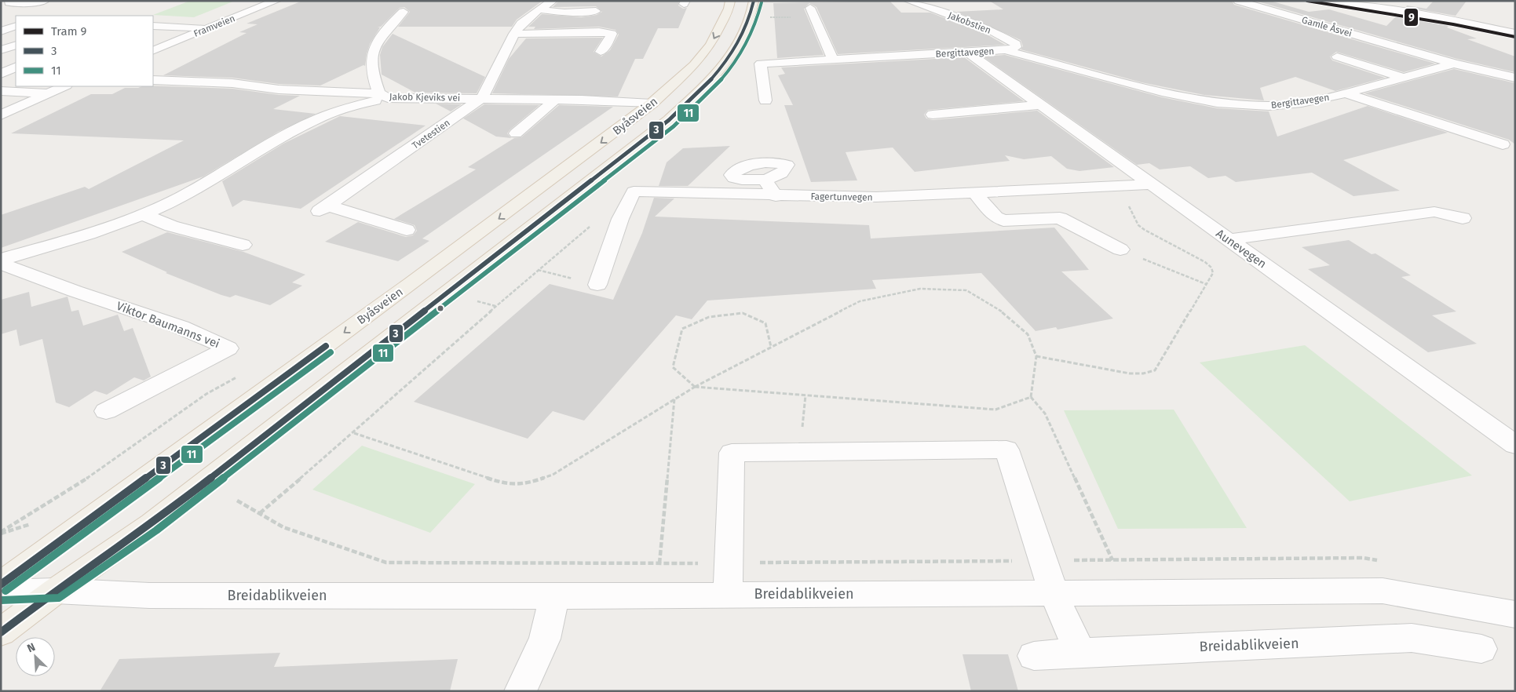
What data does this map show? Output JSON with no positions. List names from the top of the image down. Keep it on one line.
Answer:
{"streets":{"main road":["Byåsveien"],"street":["Jakobstien","Framveien","Gamle Åsvei","Bergittavegen","Jakob Kjeviks vei","Tvetestien","Fagertunvegen","Aunevegen","Viktor Baumanns vei","Breidablikveien"]},"crossings":[["Jakobstien","Bergittavegen"],["Gamle Åsvei","Bergittavegen"],["Bergittavegen","Aunevegen"],["Jakob Kjeviks vei","Byåsveien"],["Jakob Kjeviks vei","Tvetestien"],["Byåsveien","Breidablikveien"],["Fagertunvegen","Aunevegen"]],"lines":["tram line 9","transit line 3","transit line 11"],"legend":["Tram 9","3","11"],"north":"top left"}
